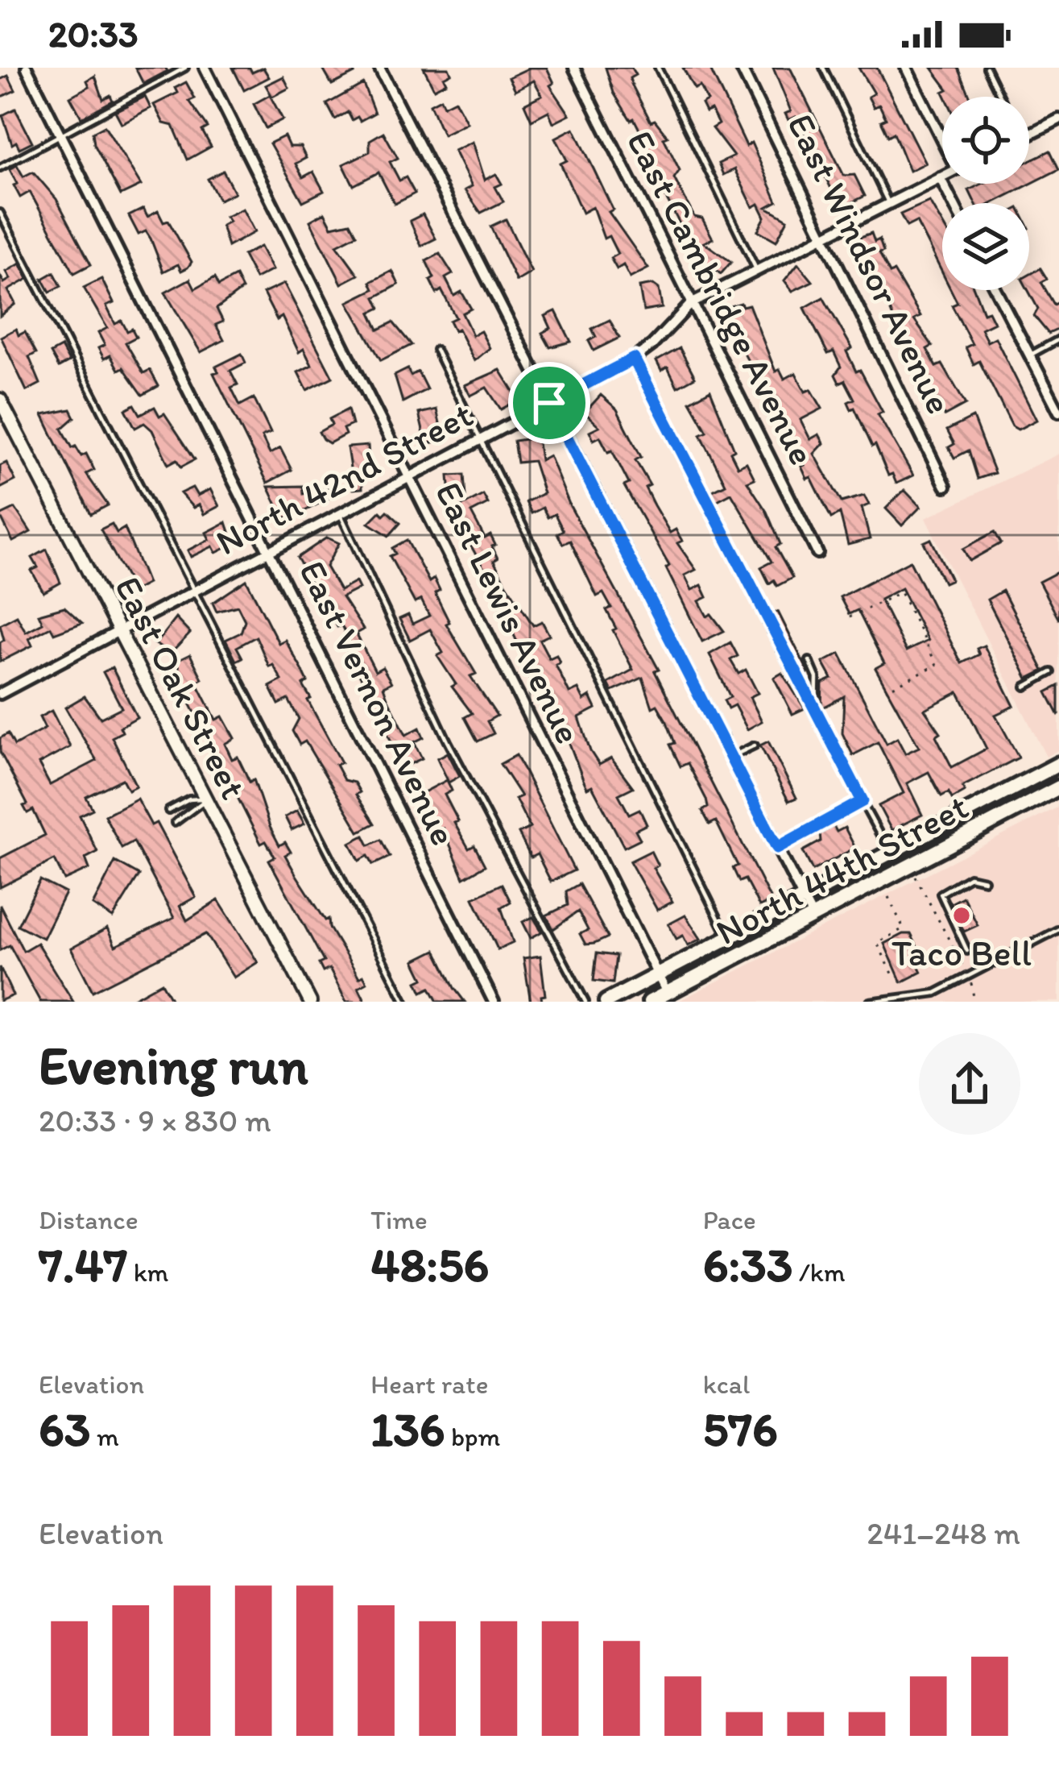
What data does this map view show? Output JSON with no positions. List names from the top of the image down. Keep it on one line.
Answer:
{"streets":{"main road":["North 44th Street"],"street":["East Windsor Avenue","East Cambridge Avenue","North 42nd Street","East Lewis Avenue","East Oak Street","East Vernon Avenue"]},"crossings":[["East Windsor Avenue","North 42nd Street"],["East Cambridge Avenue","North 42nd Street"],["North 42nd Street","East Lewis Avenue"],["North 42nd Street","East Oak Street"],["North 42nd Street","East Vernon Avenue"],["East Lewis Avenue","North 44th Street"]],"places":["Taco Bell"],"page":{"status":"20:33","heading":["Evening run","20:33 · 9 × 830 m"],"stats":[["Distance","7.47 km"],["Time","48:56"],["Pace","6:33 /km"],["Elevation","63 m"],["Heart rate","136 bpm"],["kcal","576"]],"chart":["Elevation","241–248 m"]}}
